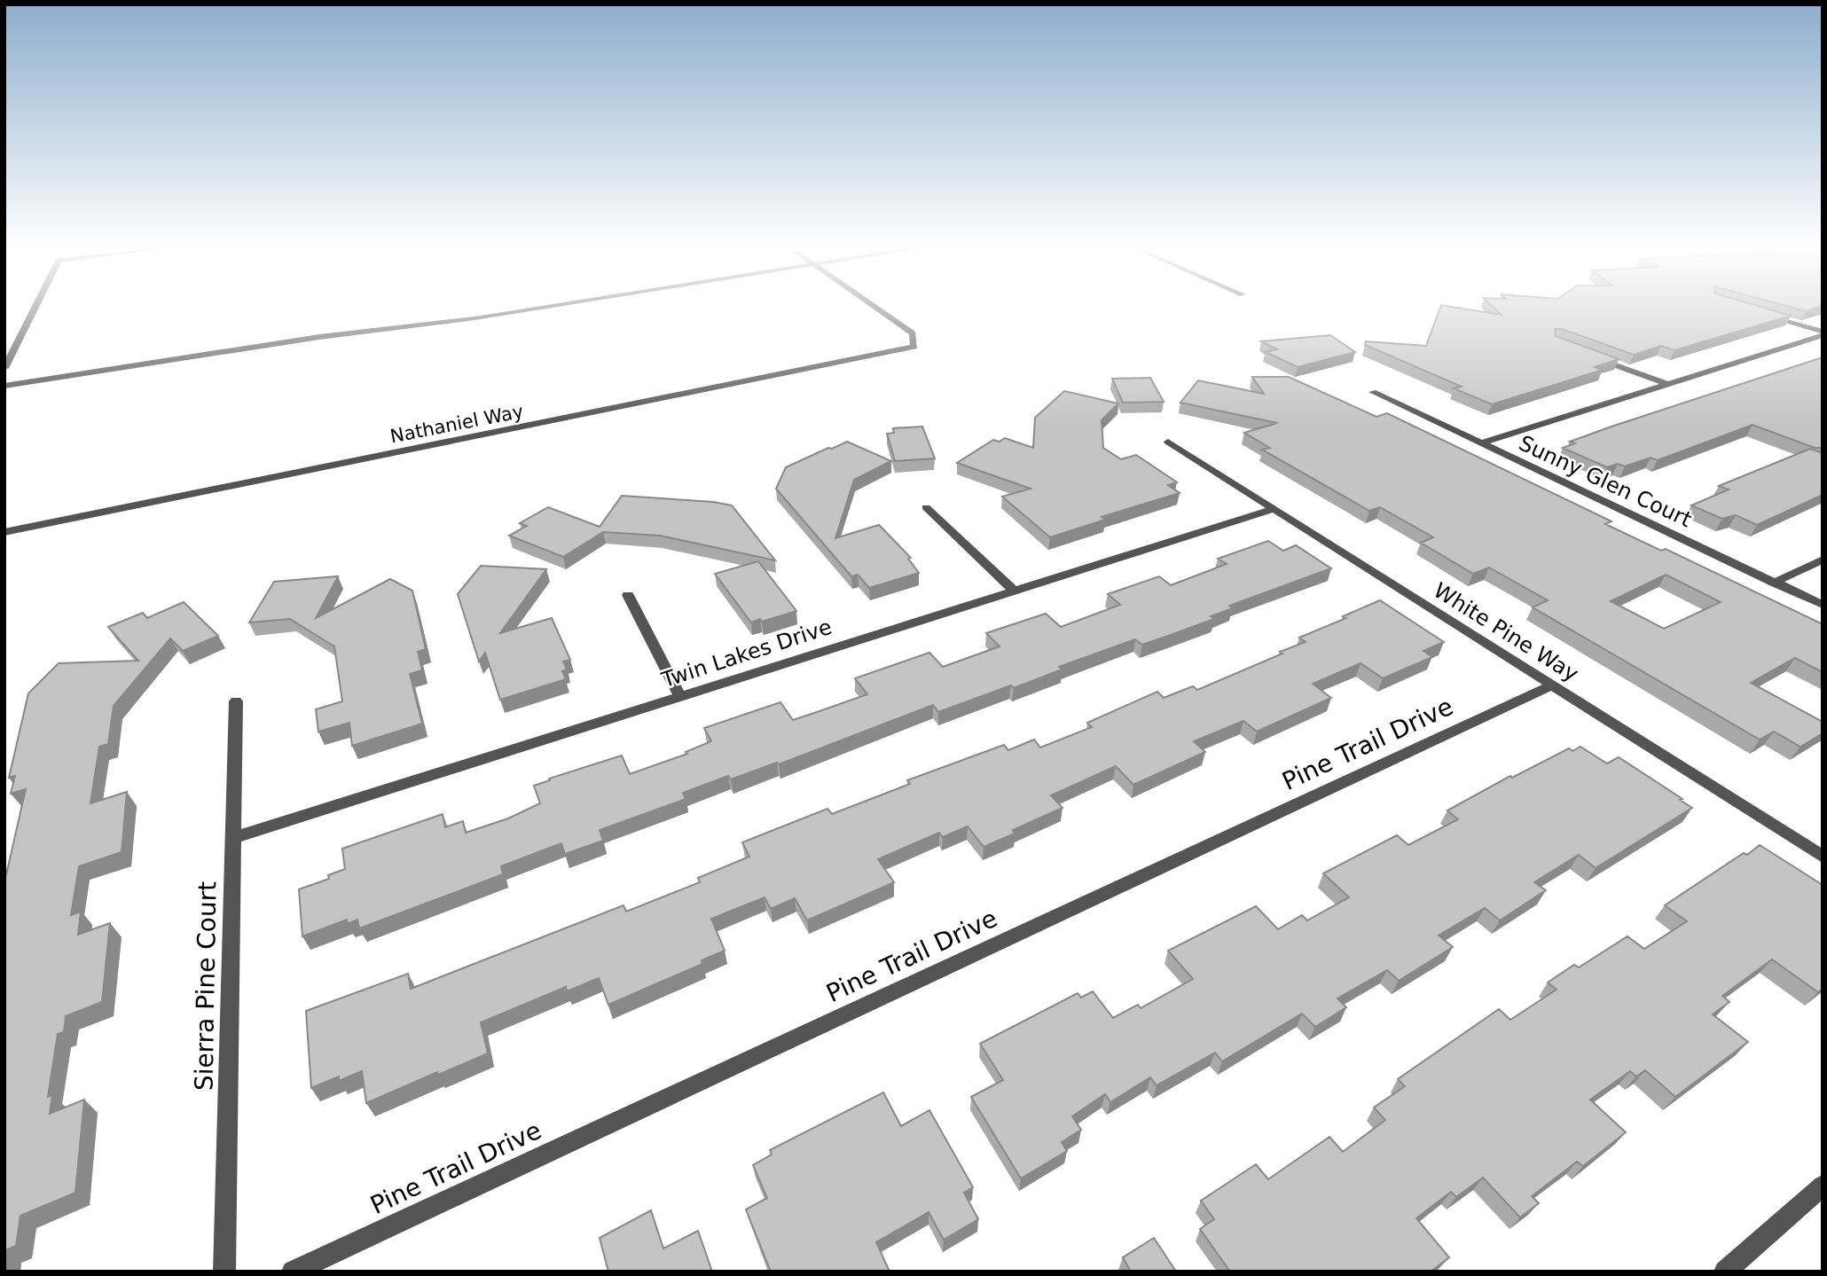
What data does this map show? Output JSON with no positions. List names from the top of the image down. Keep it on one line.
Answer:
{"streets":{"street":["Nathaniel Way","Sunny Glen Court","White Pine Way","Twin Lakes Drive","Pine Trail Drive","Sierra Pine Court"]},"crossings":[["White Pine Way","Twin Lakes Drive"],["White Pine Way","Pine Trail Drive"],["Twin Lakes Drive","Sierra Pine Court"]]}
